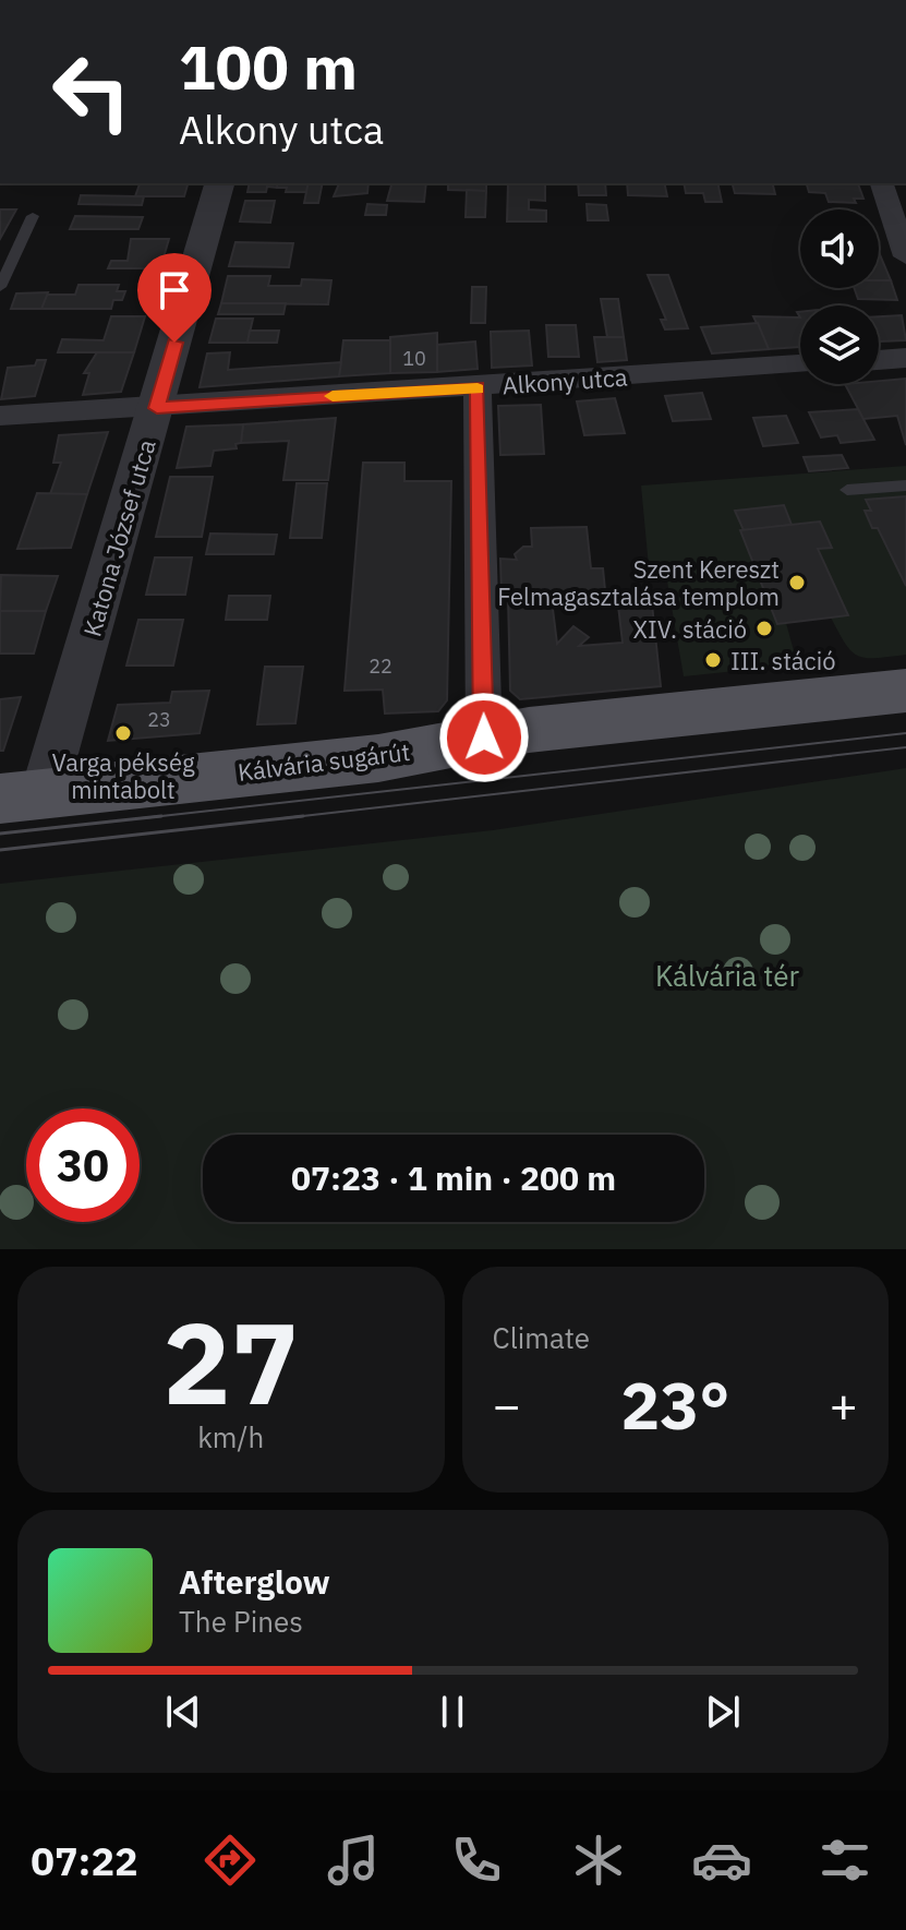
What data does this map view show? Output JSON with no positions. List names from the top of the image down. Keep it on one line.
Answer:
{"streets":{"main road":["Kálvária sugárút"],"street":["Alkony utca","Katona József utca"]},"crossings":[["Alkony utca","Katona József utca"],["Katona József utca","Kálvária sugárút"]],"parks":["Kálvária tér"],"places":["Szent Kereszt Felmagasztalása templom","XIV. stáció","III. stáció","Varga pékség mintabolt"],"house_numbers":["10","22","23"],"page":{"turn":["100 m","Alkony utca"],"limit":"30","trip":"07:23 · 1 min · 200 m","tile":[["27","km/h"],"Climate"],"heat":["−","23°","+"],"song":["Afterglow","The Pines"],"tabs":"07:22"}}
